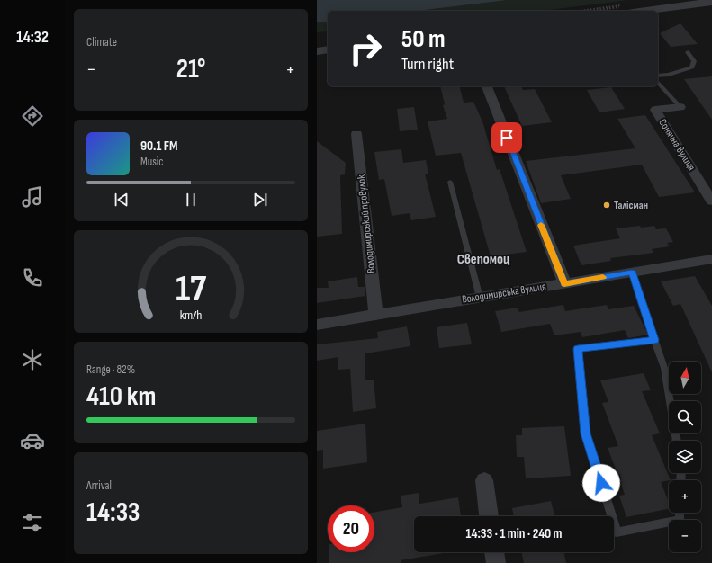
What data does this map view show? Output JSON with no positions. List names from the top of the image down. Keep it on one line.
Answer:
{"streets":{"street":["Сонячна вулиця","Володимирський провулок","Володимирська вулиця"]},"crossings":[["Володимирський провулок","Володимирська вулиця"]],"districts":["Свепомоц"],"places":["Талісман"],"north":"top","page":{"tabs":"14:32","tile":["Climate",["Range · 82%","410 km"],["Arrival","14:33"]],"turn":["50 m","Turn right"],"heat":["−","21°","+"],"song":["90.1 FM","Music"],"map_buttons":["+","−"],"limit":"20","trip":"14:33 · 1 min · 240 m","gauge":["17","km/h"]}}
